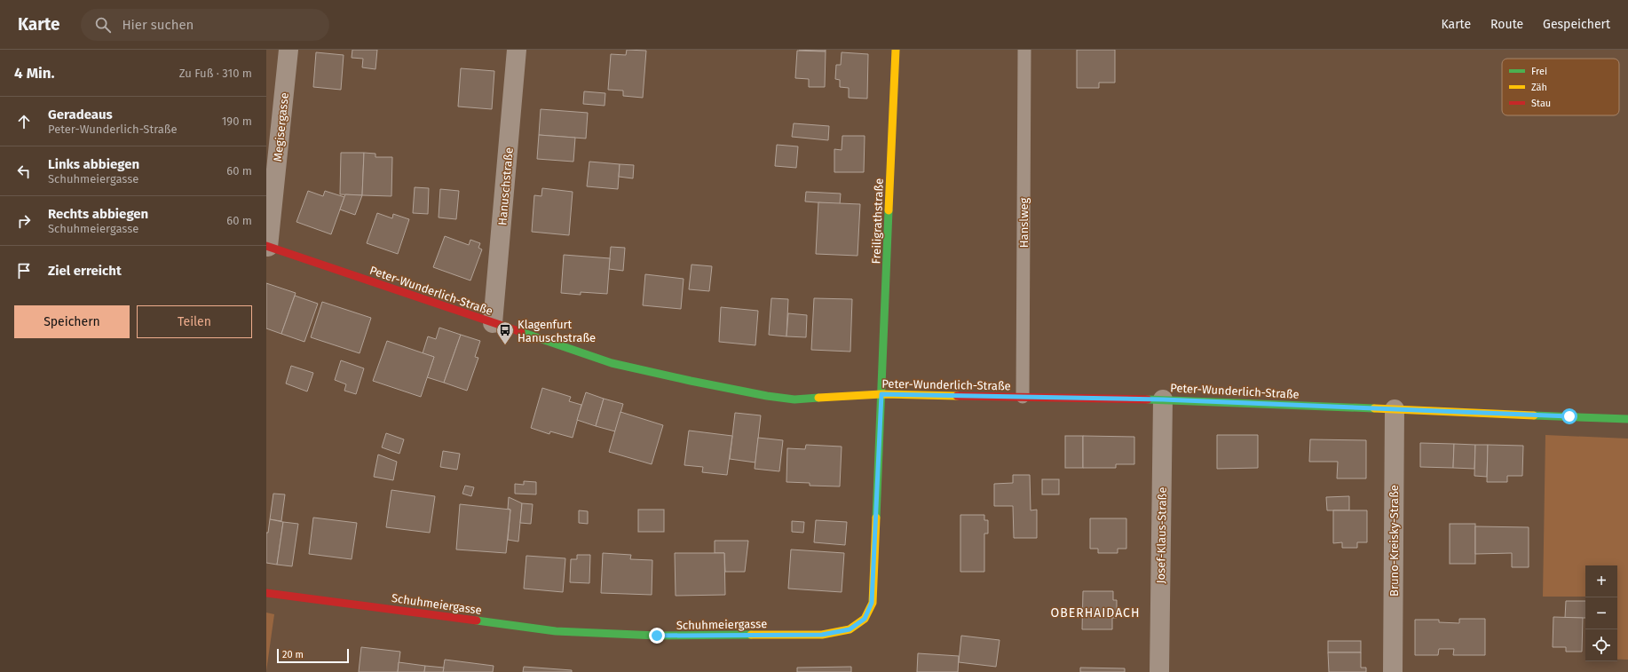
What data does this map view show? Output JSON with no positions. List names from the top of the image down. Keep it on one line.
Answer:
{"streets":{"street":["Megisergasse","Hanuschstraße","Freiligrathstraße","Peter-Wunderlich-Straße","Josef-Klaus-Straße","Bruno-Kreisky-Straße","Schuhmeiergasse"],"lane":["Hanslweg"]},"crossings":[["Megisergasse","Peter-Wunderlich-Straße"],["Hanuschstraße","Peter-Wunderlich-Straße"],["Freiligrathstraße","Peter-Wunderlich-Straße"],["Freiligrathstraße","Schuhmeiergasse"],["Hanslweg","Peter-Wunderlich-Straße"],["Peter-Wunderlich-Straße","Josef-Klaus-Straße"],["Peter-Wunderlich-Straße","Bruno-Kreisky-Straße"],["Peter-Wunderlich-Straße","Schuhmeiergasse"]],"districts":["OBERHAIDACH"],"places":{"bus stop":["Klagenfurt Hanuschstraße"]},"legend":["Frei","Zäh","Stau"],"scale_bar":"20 m","page":{"header":"Karte","search":"Hier suchen","nav":["Karte","Route","Gespeichert"],"heading":["4 Min.","Zu Fuß · 310 m"],"list":[["Geradeaus","Peter-Wunderlich-Straße","190 m"],["Links abbiegen","Schuhmeiergasse","60 m"],["Rechts abbiegen","Schuhmeiergasse","60 m"],"Ziel erreicht"],"buttons":["Speichern","Teilen"],"map_buttons":["+","−"],"scale":"20 m"}}
